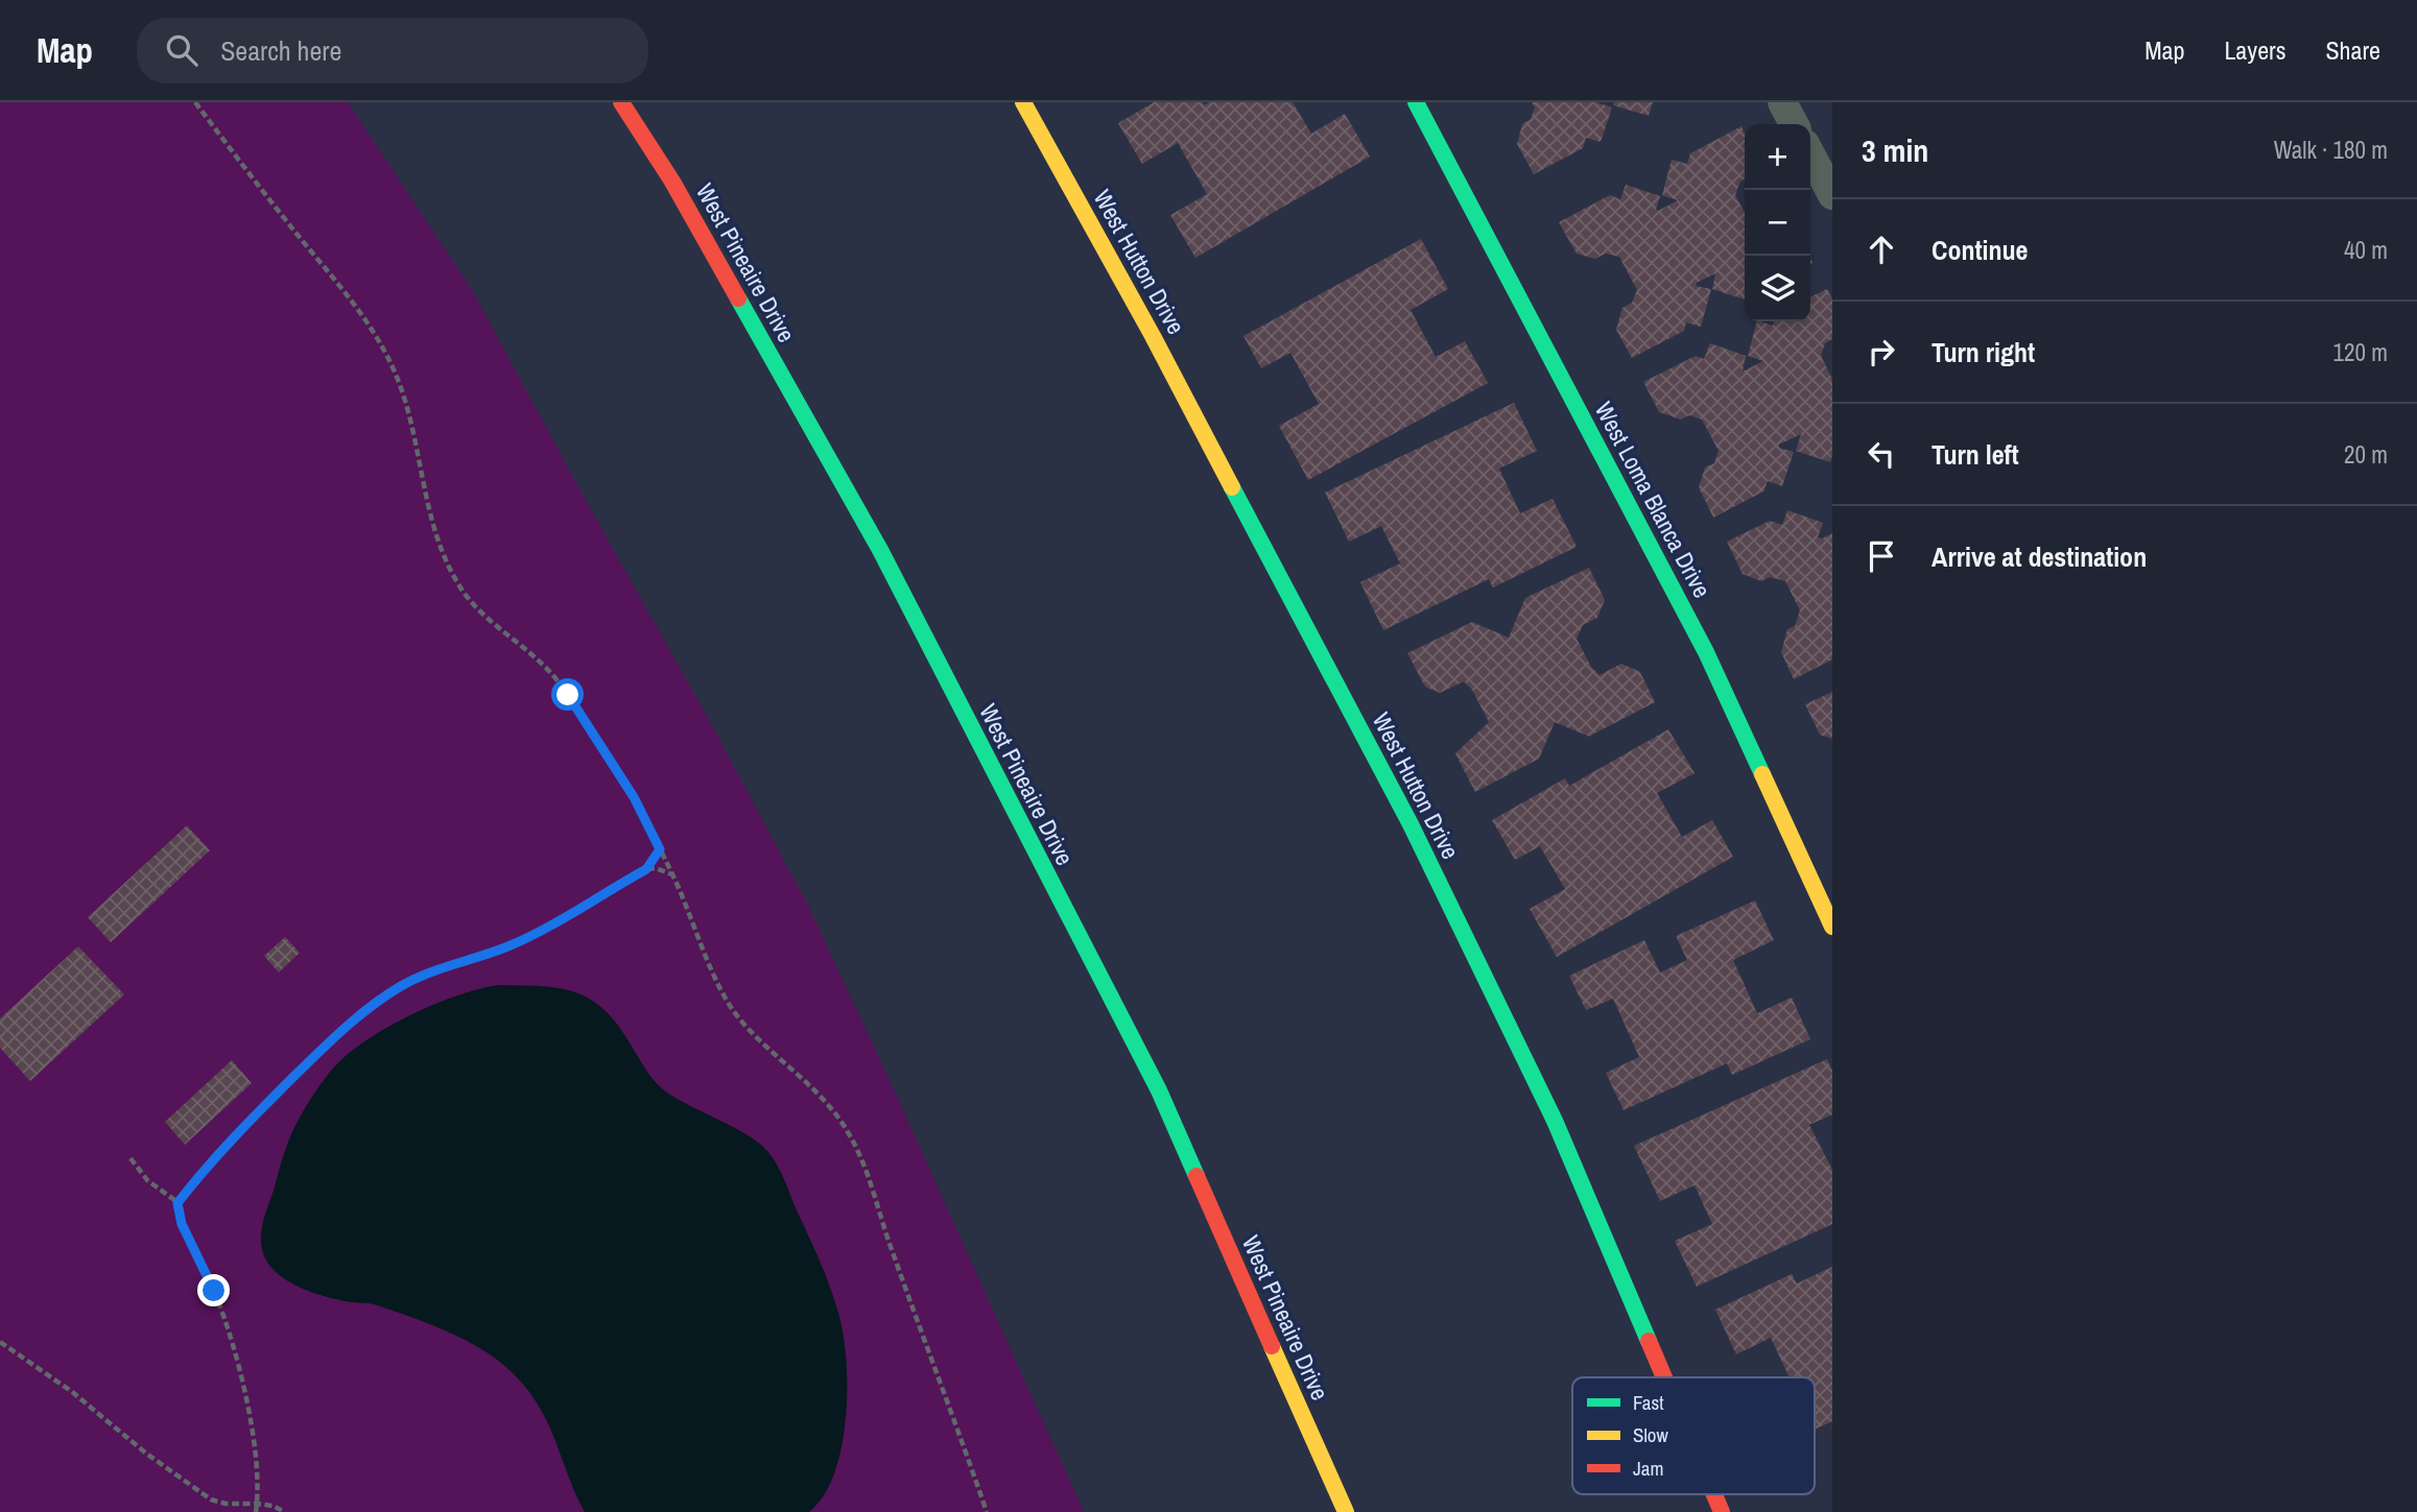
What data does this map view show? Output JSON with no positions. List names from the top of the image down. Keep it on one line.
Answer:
{"streets":{"street":["West Hutton Drive","West Pineaire Drive","West Loma Blanca Drive"]},"legend":["Fast","Slow","Jam"],"page":{"header":"Map","search":"Search here","nav":["Map","Layers","Share"],"heading":["3 min","Walk · 180 m"],"map_buttons":["+","−"],"list":[["Continue","40 m"],["Turn right","120 m"],["Turn left","20 m"],"Arrive at destination"]}}
